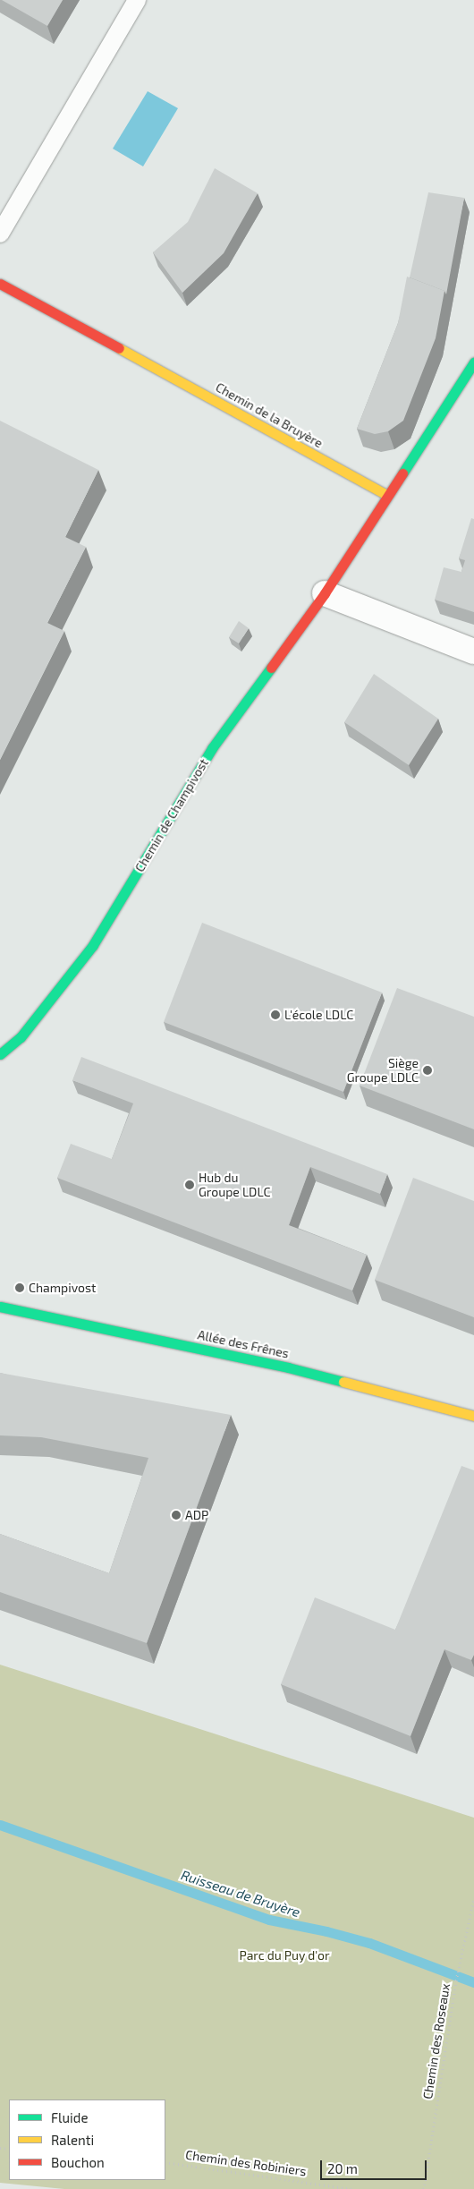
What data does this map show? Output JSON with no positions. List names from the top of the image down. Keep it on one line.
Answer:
{"streets":{"street":["Chemin de la Bruyère","Chemin de Champivost","Allée des Frênes"],"path":["Chemin des Roseaux","Chemin des Robiniers"]},"crossings":[["Chemin de la Bruyère","Chemin de Champivost"]],"water":["Ruisseau de Bruyère"],"parks":["Parc du Puy d'or"],"places":["L'école LDLC","Siège Groupe LDLC","Hub du Groupe LDLC","Champivost","ADP"],"legend":["Fluide","Ralenti","Bouchon"],"scale_bar":"20 m"}
